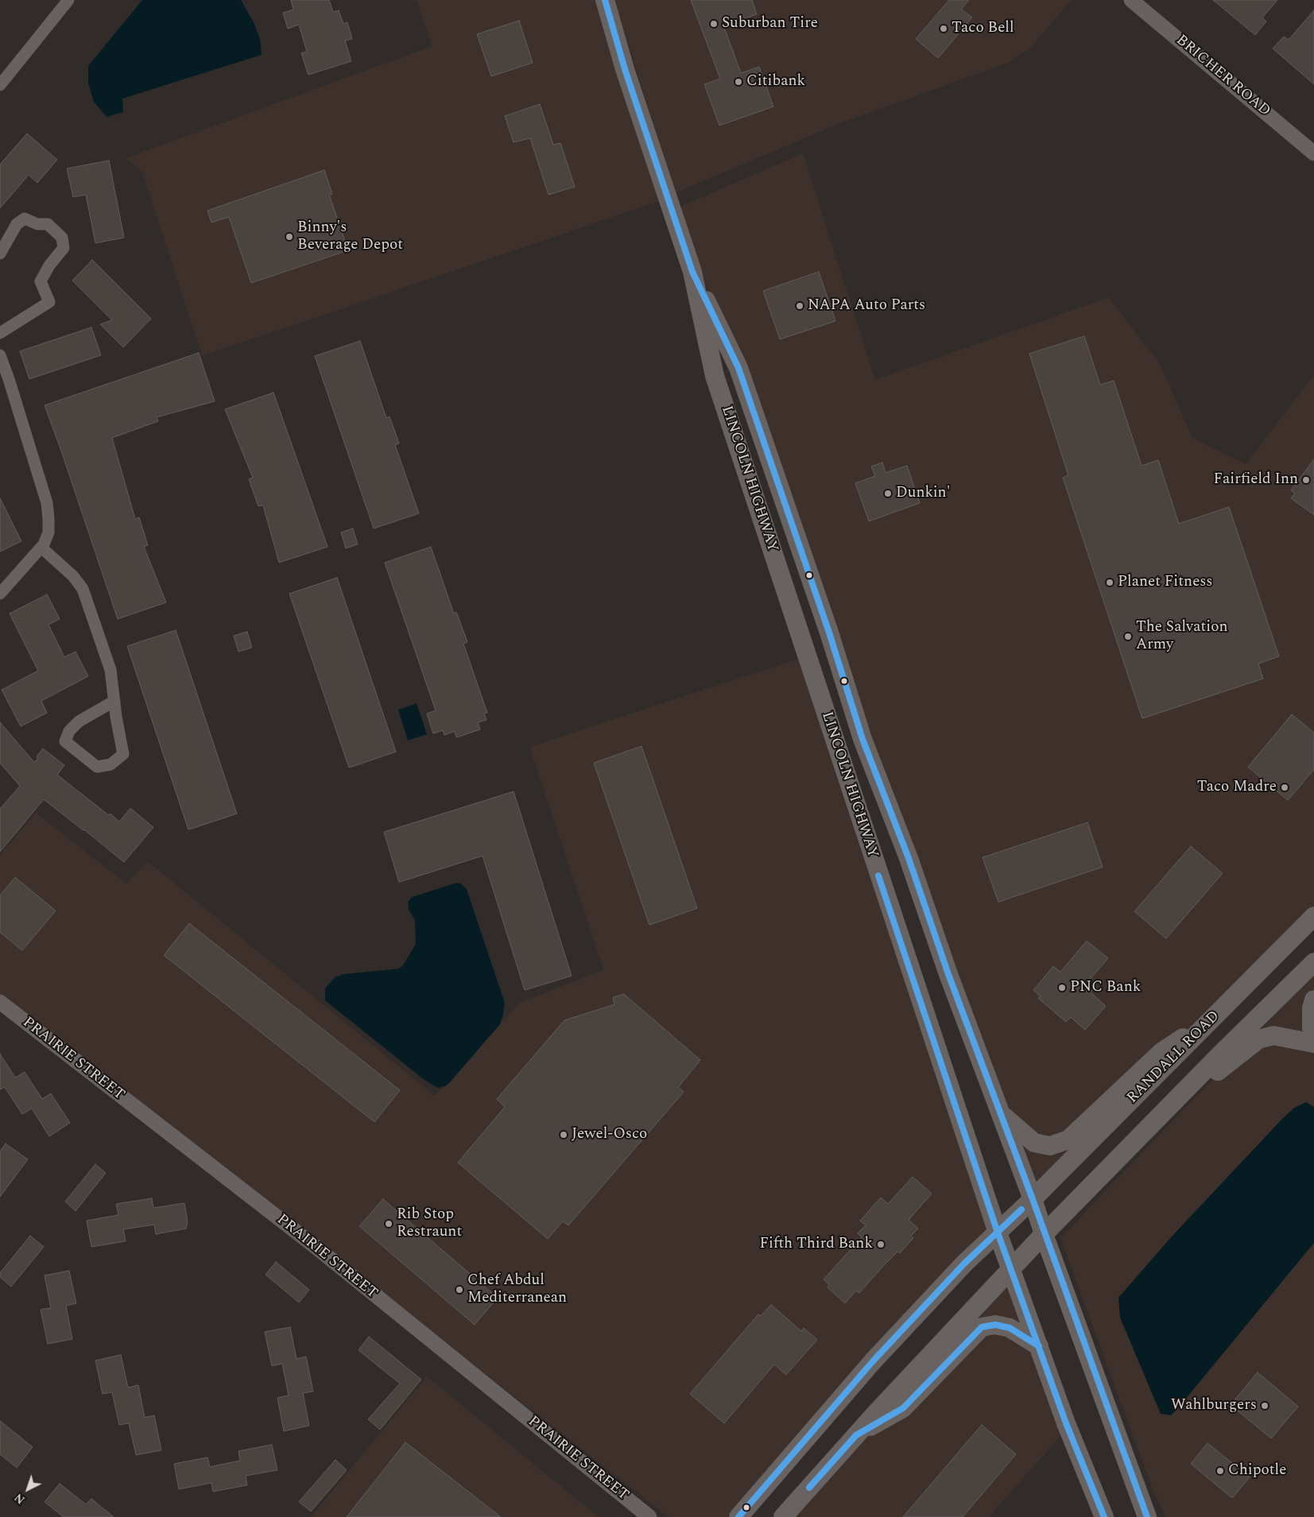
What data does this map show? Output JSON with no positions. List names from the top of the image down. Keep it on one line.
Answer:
{"streets":{"main road":["LINCOLN HIGHWAY","RANDALL ROAD"],"street":["BRICHER ROAD","PRAIRIE STREET"]},"crossings":[["LINCOLN HIGHWAY","RANDALL ROAD"]],"places":["Suburban Tire","Taco Bell","Citibank","Binny's Beverage Depot","NAPA Auto Parts","Fairfield Inn","Dunkin'","Planet Fitness","The Salvation Army","Taco Madre","PNC Bank","Jewel-Osco","Rib Stop Restraunt","Fifth Third Bank","Chef Abdul Mediterranean","Wahlburgers","Chipotle"],"north":"bottom left"}
